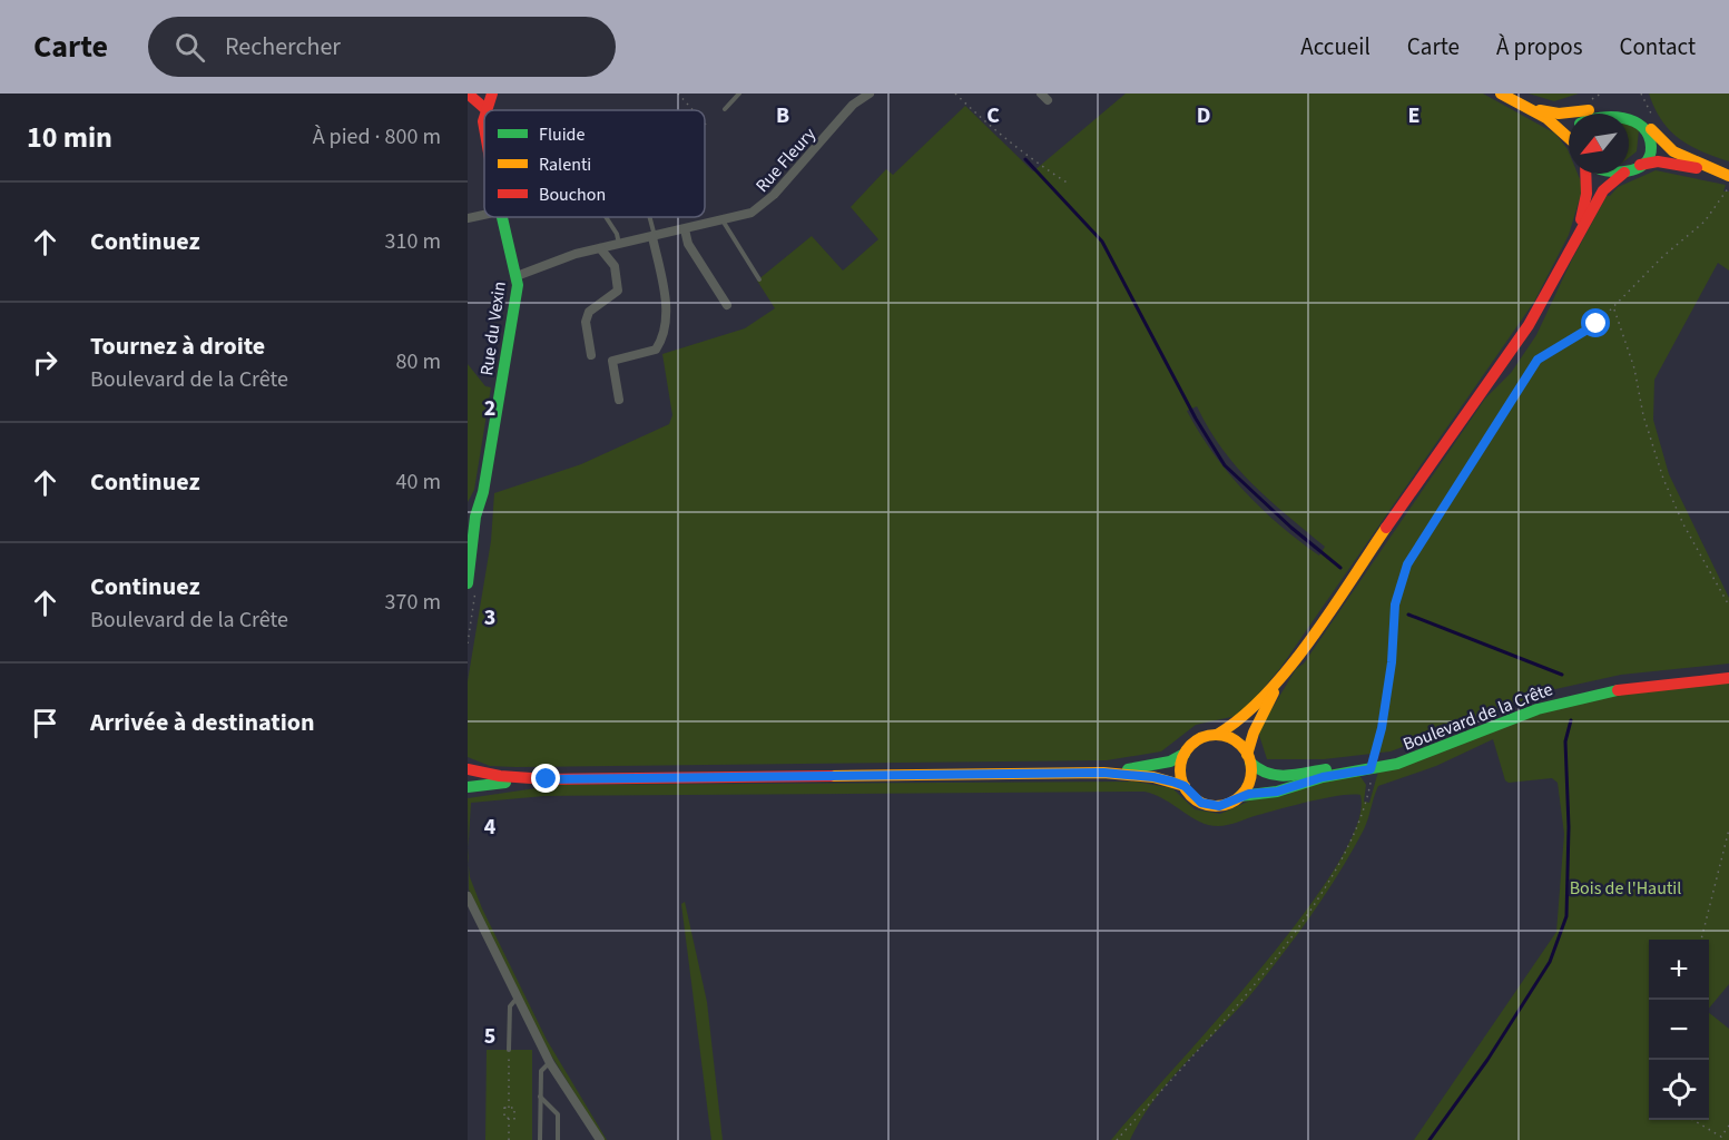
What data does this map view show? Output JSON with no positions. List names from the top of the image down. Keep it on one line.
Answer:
{"streets":{"main road":["Rue du Vexin","Boulevard de la Crête"],"street":["Rue Fleury"]},"crossings":[["Rue Fleury","Rue du Vexin"]],"parks":["Bois de l'Hautil"],"legend":["Fluide","Ralenti","Bouchon"],"north":"bottom left","page":{"header":"Carte","search":"Rechercher","nav":["Accueil","Carte","À propos","Contact"],"heading":["10 min","À pied · 800 m"],"list":[["Continuez","310 m"],["Tournez à droite","Boulevard de la Crête","80 m"],["Continuez","40 m"],["Continuez","Boulevard de la Crête","370 m"],"Arrivée à destination"],"map_buttons":["+","−"]},"grid":{"columns":["B","C","D","E"],"rows":["2","3","4","5"]}}
